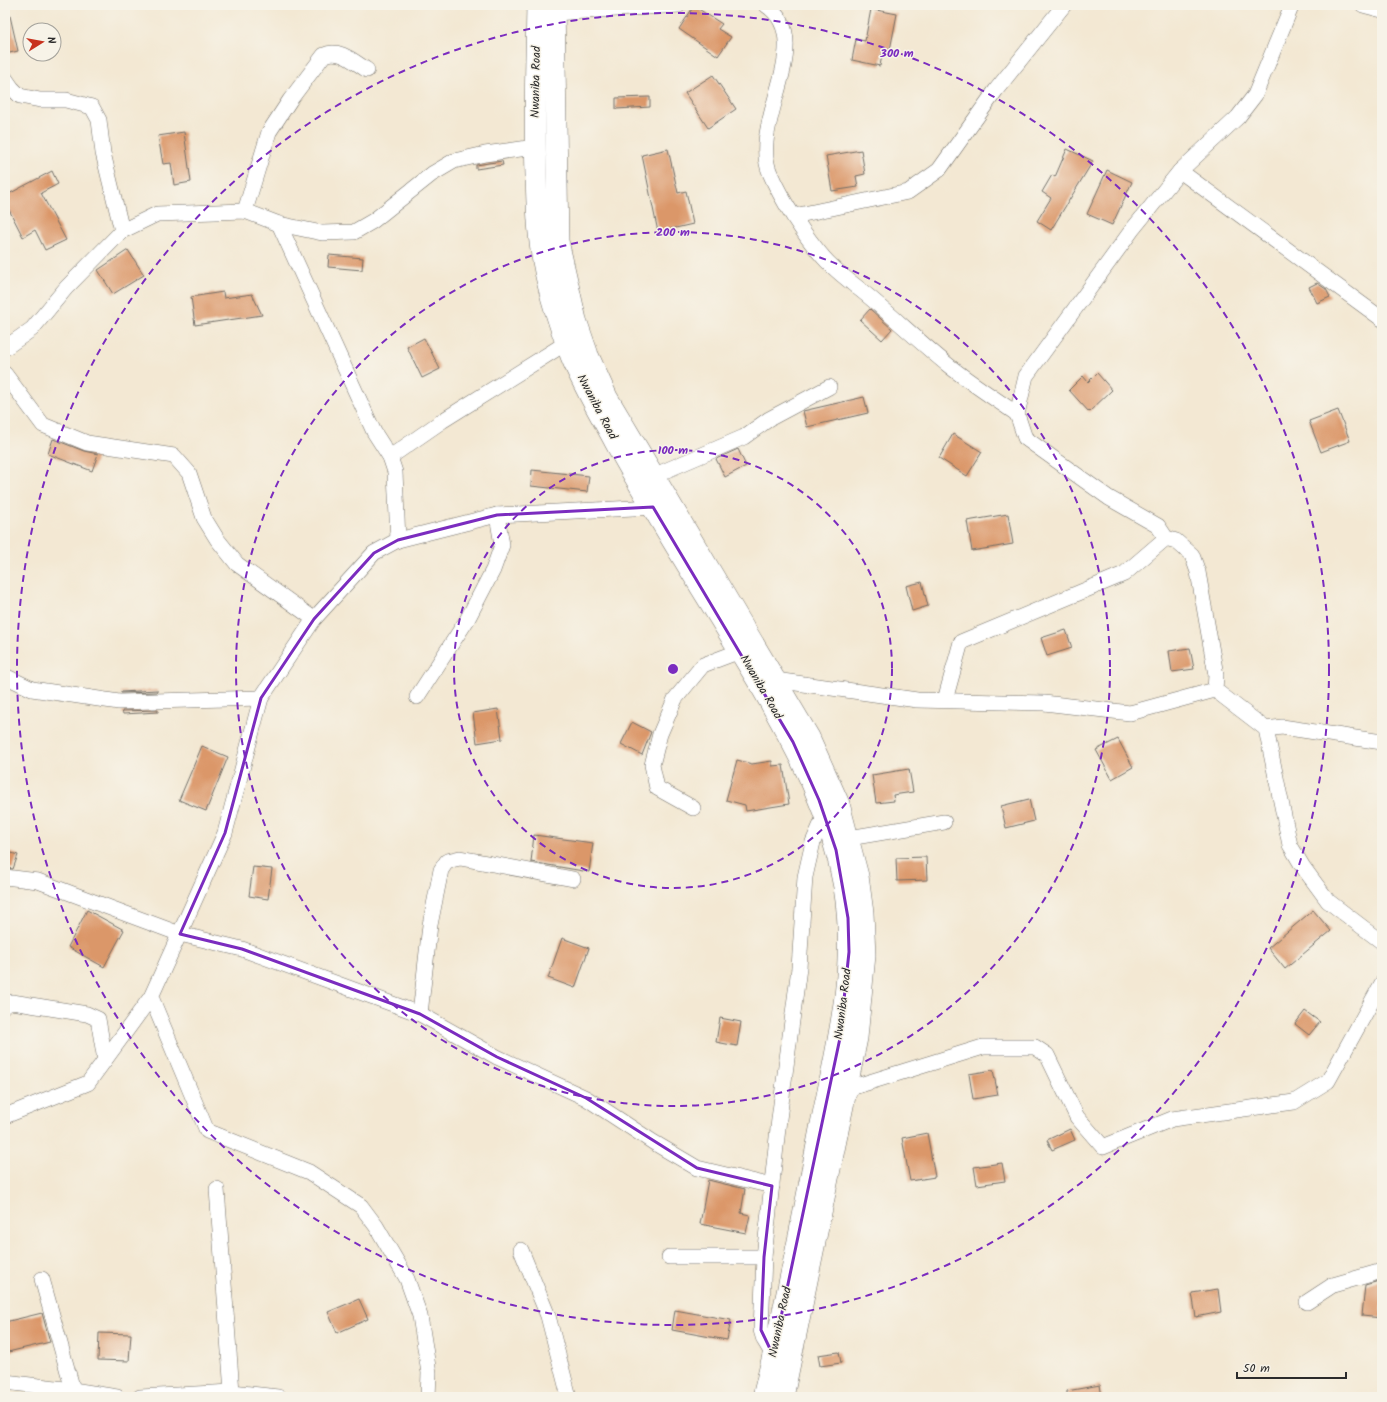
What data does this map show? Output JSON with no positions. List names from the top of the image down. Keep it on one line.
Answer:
{"streets":{"main road":["Nwaniba Road"]},"scale_bar":"50 m","north":"right","rings":["300 m","200 m","100 m"]}
